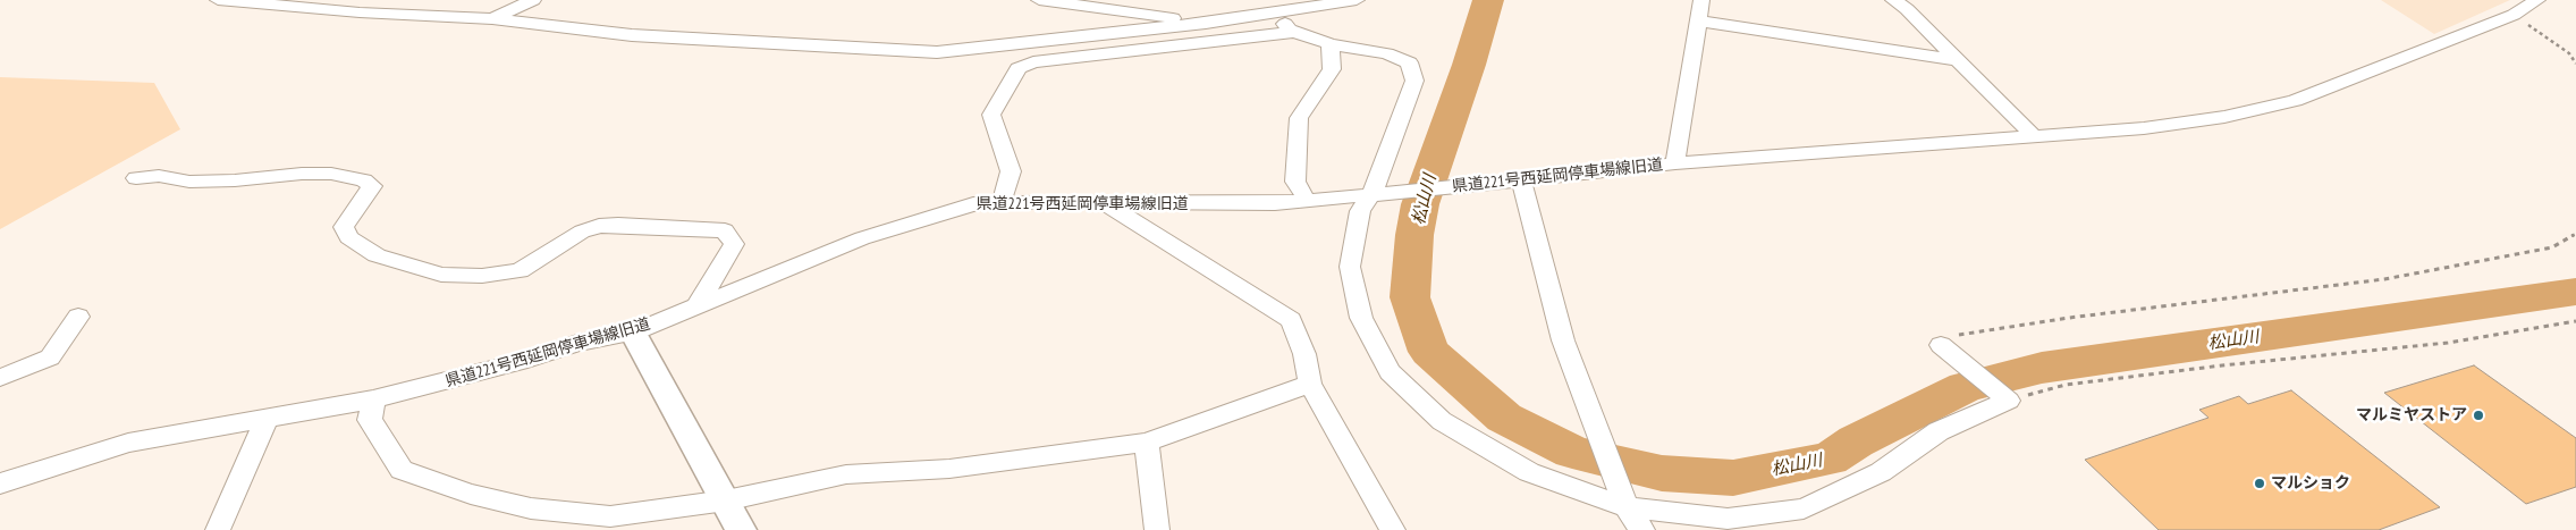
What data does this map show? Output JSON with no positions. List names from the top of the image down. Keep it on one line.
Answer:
{"streets":{"street":["県道221号西延岡停車場線旧道"]},"water":["松山川"],"places":["マルミヤストア","マルショク"]}
